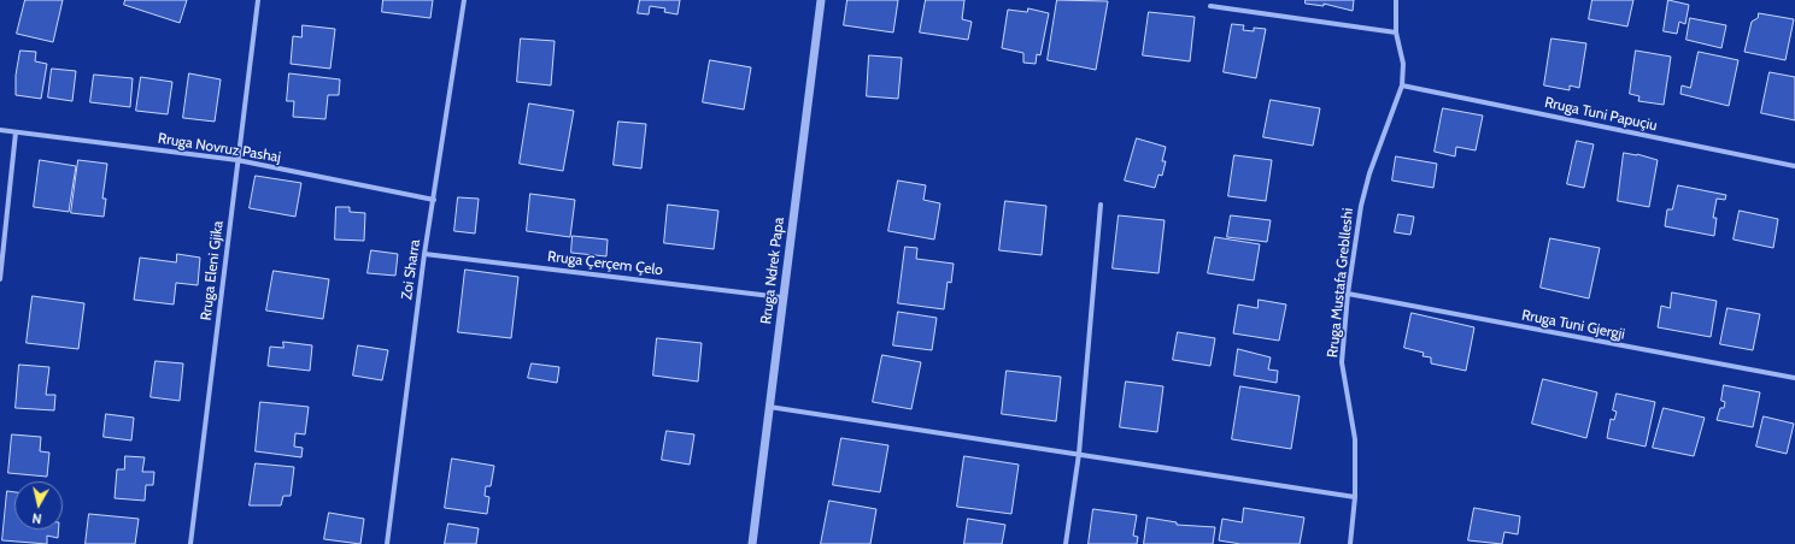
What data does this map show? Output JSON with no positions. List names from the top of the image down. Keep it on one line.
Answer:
{"streets":{"street":["Rruga Tuni Papuçiu","Rruga Novruz Pashaj","Rruga Çerçem Çelo","Zoi Sharra","Rruga Eleni Gjika","Rruga Ndrek Papa","Rruga Mustafa Greblleshi","Rruga Tuni Gjergji"]},"crossings":[["Rruga Tuni Papuçiu","Rruga Mustafa Greblleshi"],["Rruga Novruz Pashaj","Zoi Sharra"],["Rruga Novruz Pashaj","Rruga Eleni Gjika"],["Rruga Çerçem Çelo","Zoi Sharra"],["Rruga Çerçem Çelo","Rruga Ndrek Papa"],["Rruga Mustafa Greblleshi","Rruga Tuni Gjergji"]],"north":"bottom"}
